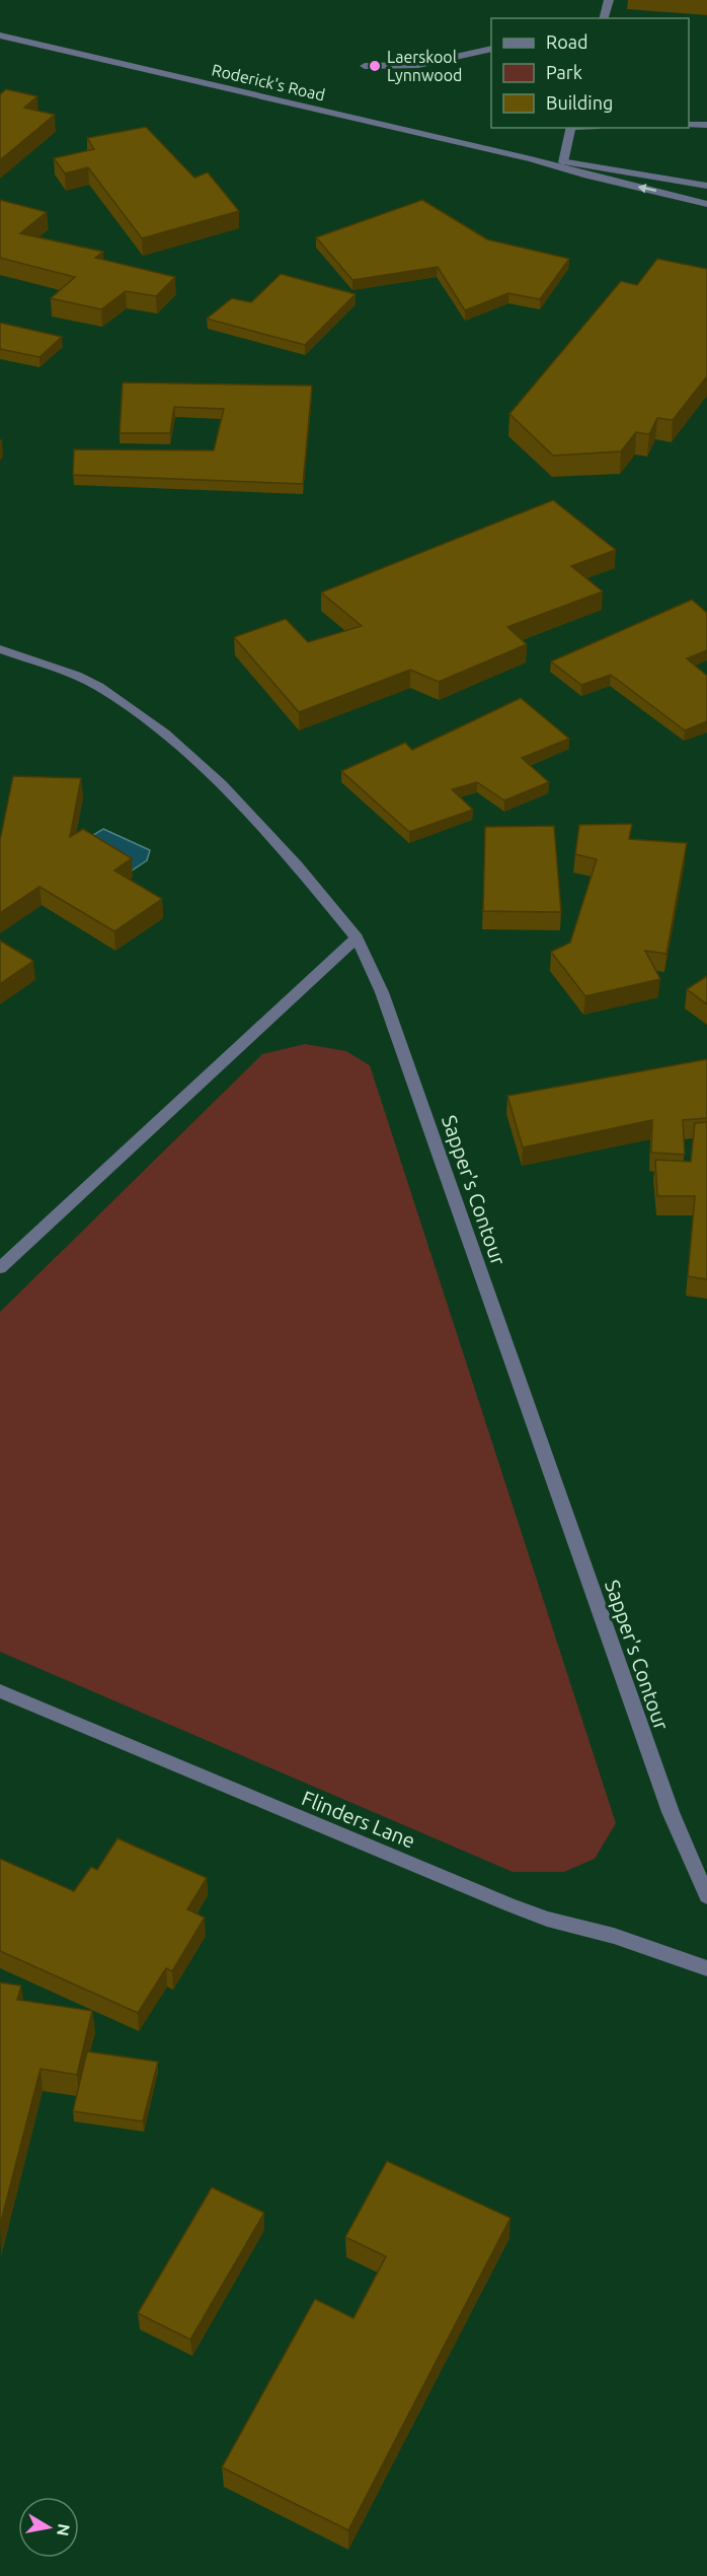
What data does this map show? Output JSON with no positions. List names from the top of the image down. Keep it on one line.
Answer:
{"streets":{"street":["Roderick's Road","Sapper's Contour","Flinders Lane"]},"places":["Laerskool Lynnwood"],"legend":["Road","Park","Building"],"north":"right"}
